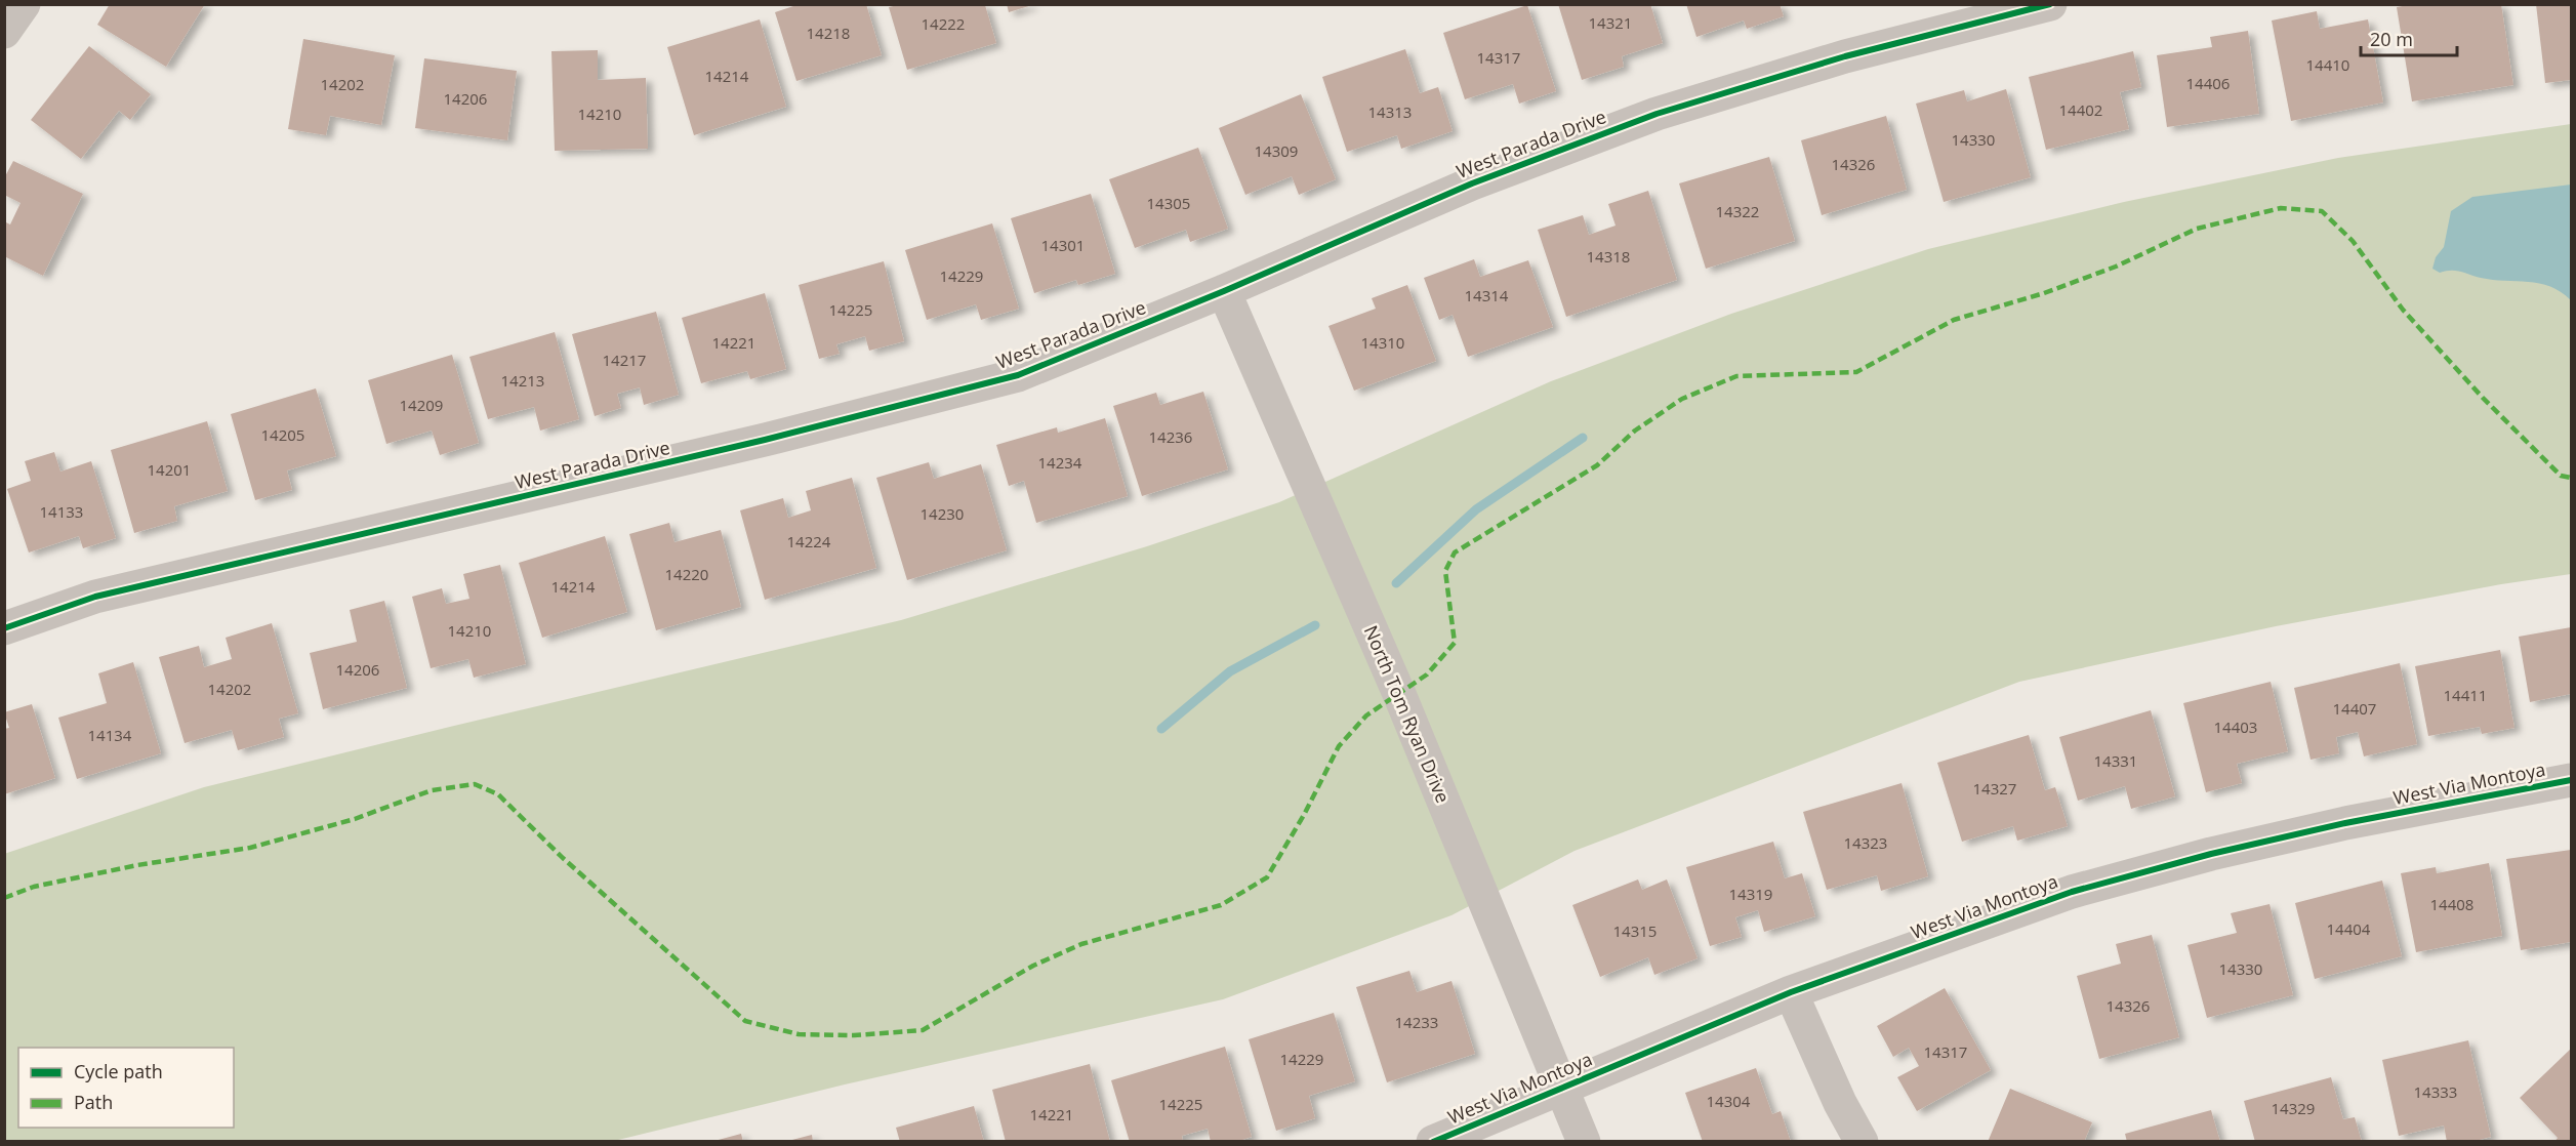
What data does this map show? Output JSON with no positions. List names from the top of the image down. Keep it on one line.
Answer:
{"streets":{"street":["West Parada Drive","North Tom Ryan Drive","West Via Montoya"]},"crossings":[["West Parada Drive","North Tom Ryan Drive"],["North Tom Ryan Drive","West Via Montoya"]],"house_numbers":["14321","14222","14218","14317","14410","14214","14406","14202","14206","14402","14313","14210","14330","14309","14326","14305","14322","14301","14318","14229","14314","14225","14221","14310","14217","14213","14209","14205","14236","14234","14201","14133","14230","14224","14220","14214","14210","14206","14202","14411","14407","14403","14134","14331","14327","14323","14319","14408","14404","14315","14330","14326","14233","14317","14229","14333","14304","14225","14329","14221"],"legend":["Cycle path","Path"],"scale_bar":"20 m"}
